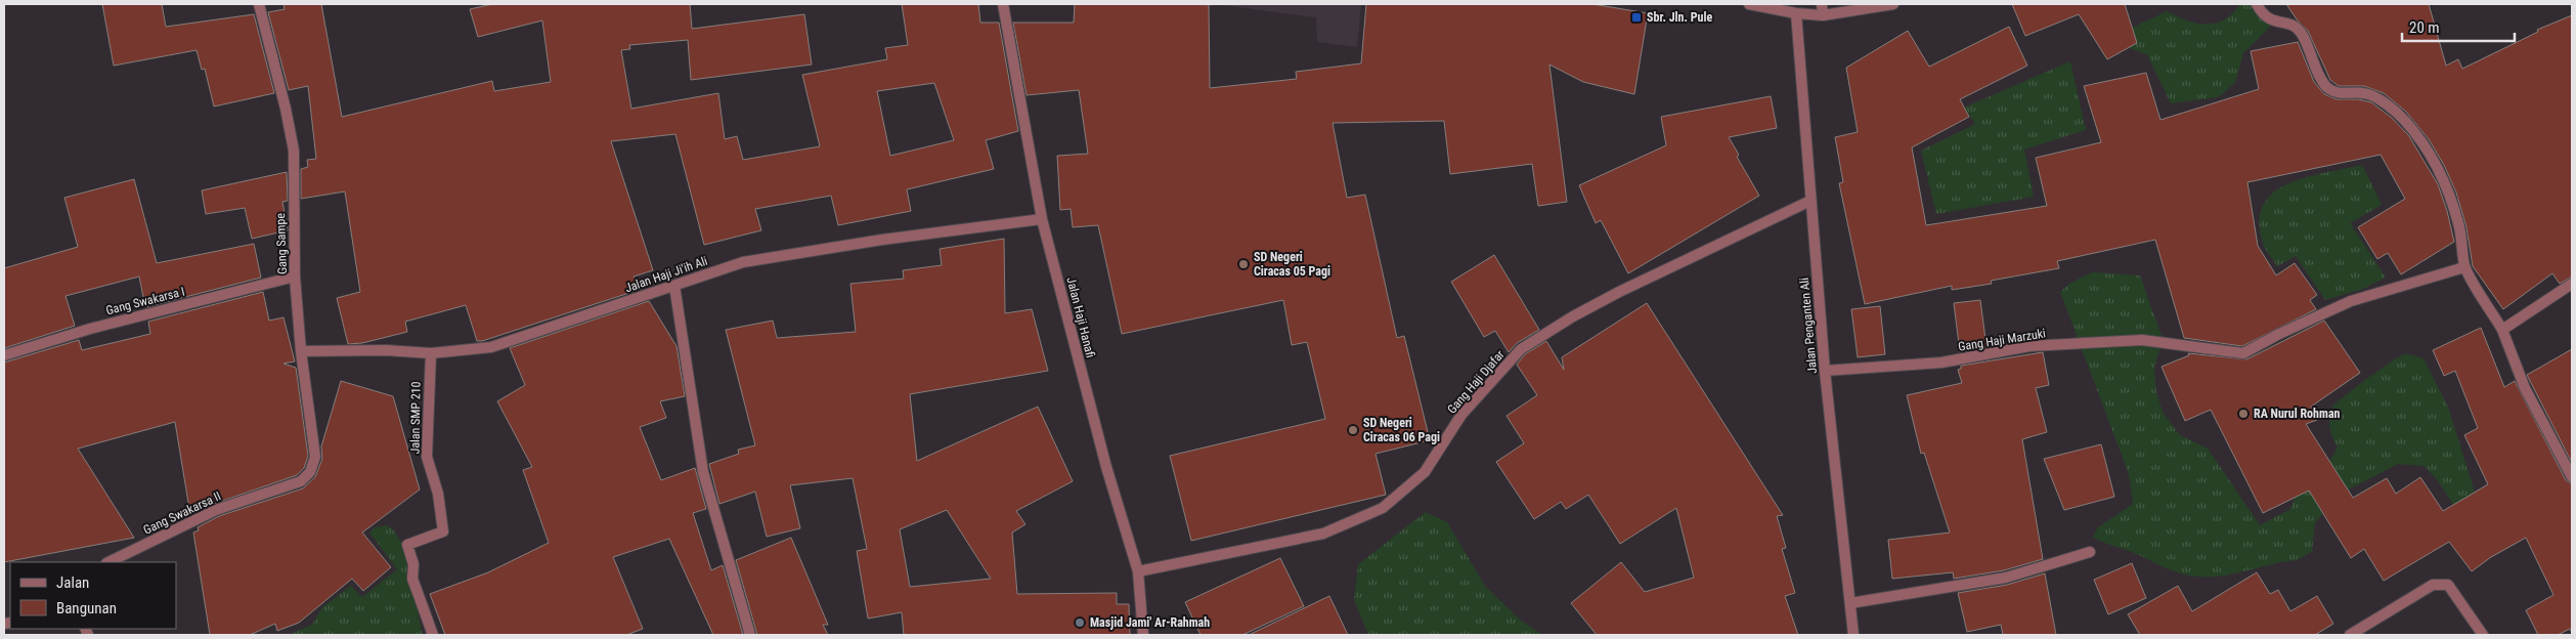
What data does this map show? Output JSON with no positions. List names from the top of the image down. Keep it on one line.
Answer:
{"streets":{"street":["Gang Sampe","Jalan Haji Ji'ih Ali","Gang Swakarsa I","Jalan Haji Hanafi","Jalan Penganten Ali","Gang Haji Marzuki","Gang Haji Djafar","Jalan SMP 210","Gang Swakarsa II"]},"crossings":[["Gang Sampe","Jalan Haji Ji'ih Ali"],["Gang Sampe","Gang Swakarsa I"],["Gang Sampe","Gang Swakarsa II"],["Jalan Haji Ji'ih Ali","Jalan Haji Hanafi"],["Jalan Haji Ji'ih Ali","Jalan SMP 210"],["Jalan Haji Hanafi","Gang Haji Djafar"],["Jalan Penganten Ali","Gang Haji Marzuki"],["Jalan Penganten Ali","Gang Haji Djafar"]],"places":{"transit":["Sbr. Jln. Pule"],"other":["SD Negeri Ciracas 05 Pagi","RA Nurul Rohman","SD Negeri Ciracas 06 Pagi","Masjid Jami' Ar-Rahmah"]},"legend":["Jalan","Bangunan"],"scale_bar":"20 m"}
